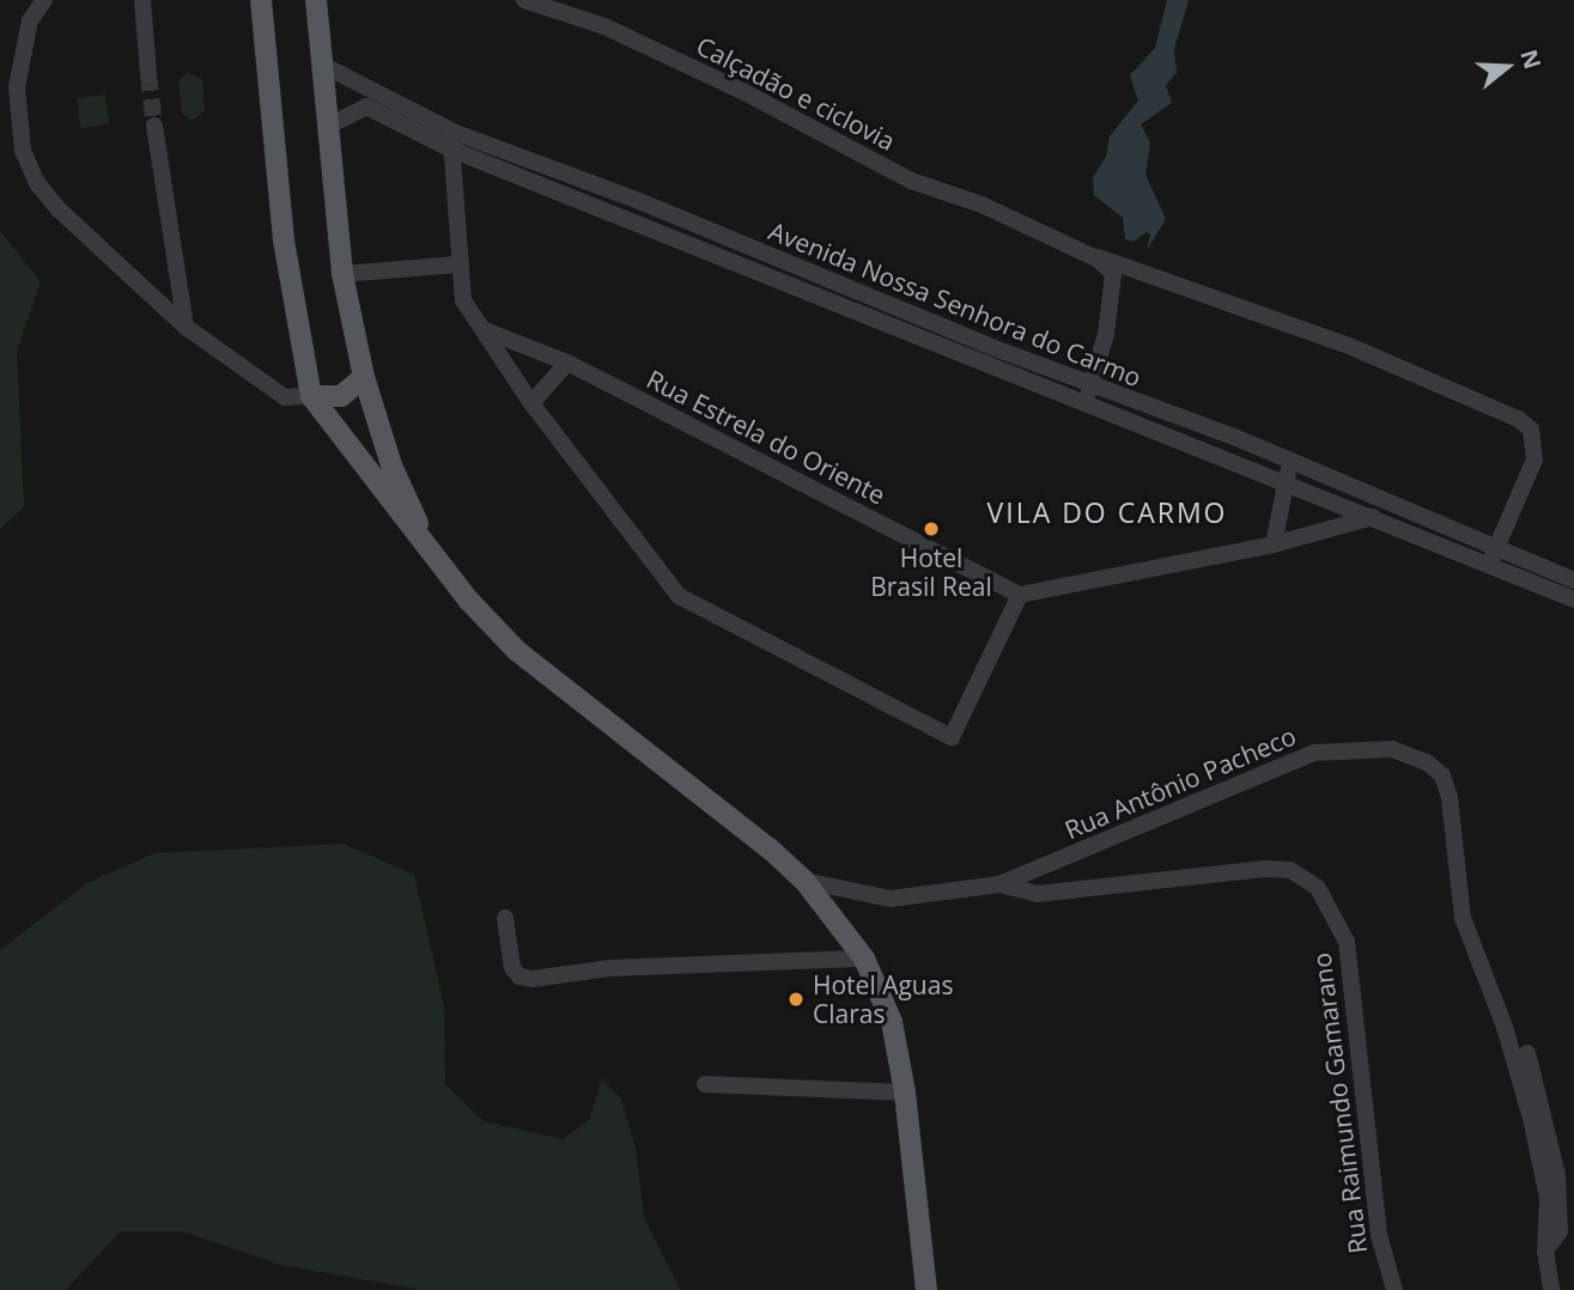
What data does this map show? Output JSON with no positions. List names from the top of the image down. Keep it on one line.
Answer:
{"streets":{"street":["Calçadão e ciclovia","Avenida Nossa Senhora do Carmo","Rua Estrela do Oriente","Rua Antônio Pacheco","Rua Raimundo Gamarano"]},"crossings":[["Rua Antônio Pacheco","Rua Raimundo Gamarano"]],"districts":["VILA DO CARMO"],"places":["Hotel Brasil Real","Hotel Aguas Claras"],"north":"right"}
